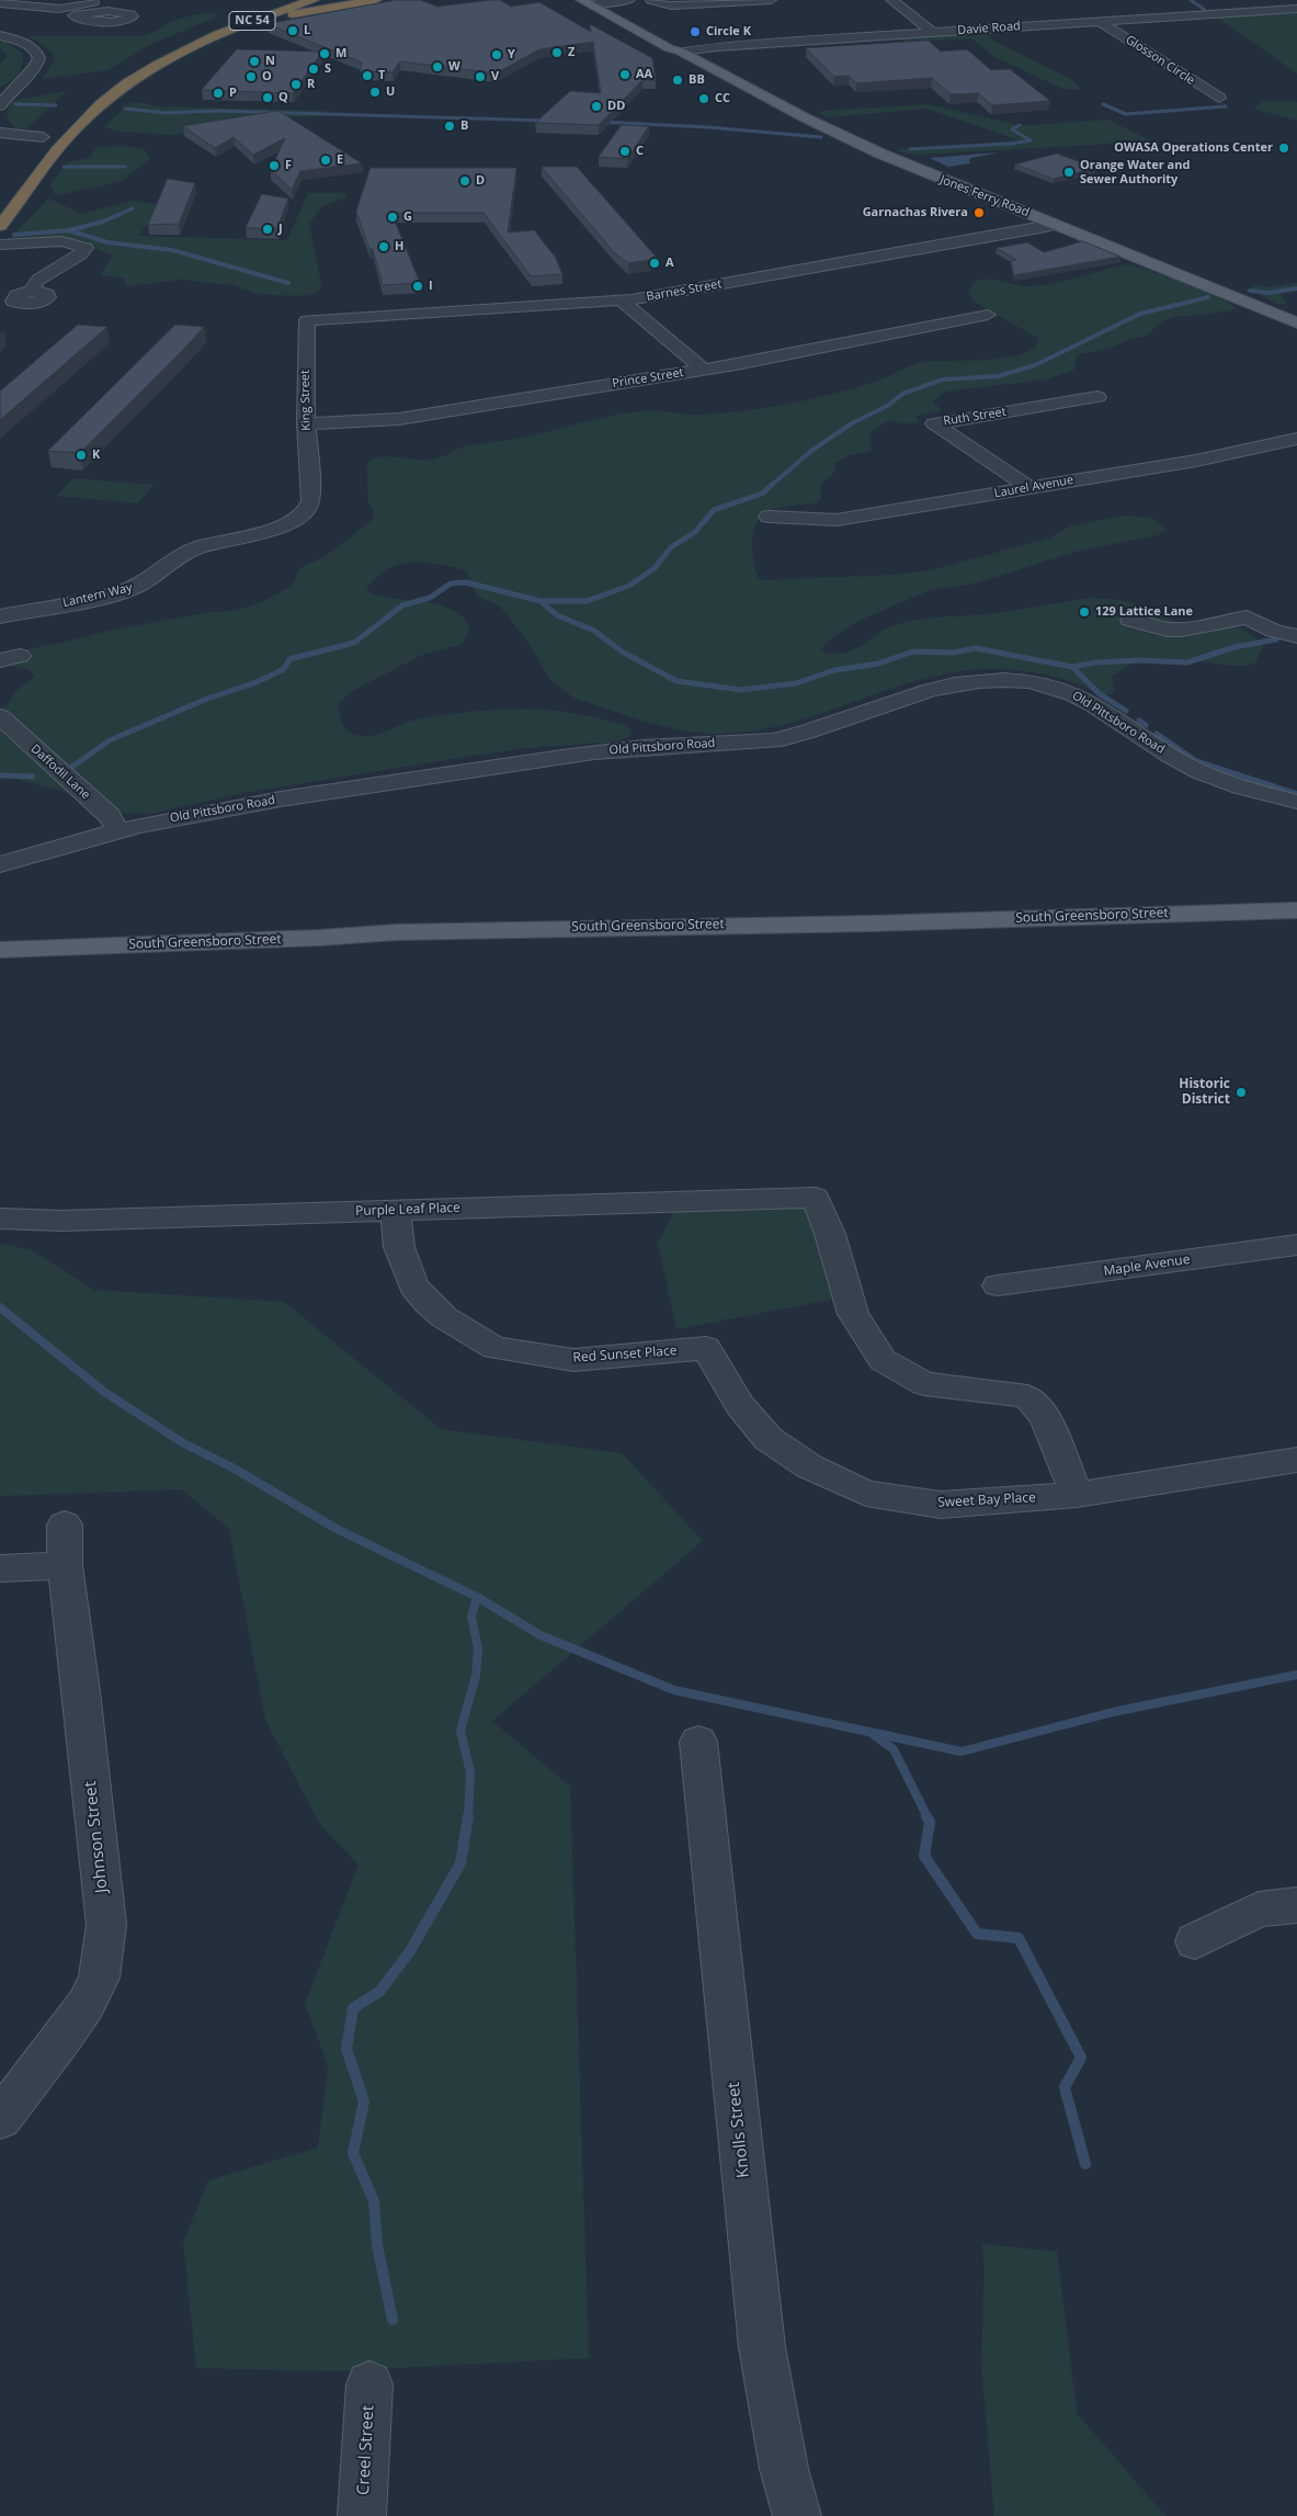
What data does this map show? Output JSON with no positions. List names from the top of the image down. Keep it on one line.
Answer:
{"streets":{"highway":["NC 54"],"main road":["Jones Ferry Road","South Greensboro Street"],"street":["Davie Road","Glosson Circle","Barnes Street","Prince Street","King Street","Ruth Street","Laurel Avenue","Lantern Way","Old Pittsboro Road","Daffodil Lane","Purple Leaf Place","Maple Avenue","Red Sunset Place","Sweet Bay Place","Johnson Street","Knolls Street","Creel Street"]},"crossings":[["Davie Road","Glosson Circle"],["Davie Road","Jones Ferry Road"],["Jones Ferry Road","Barnes Street"],["Barnes Street","King Street"],["Prince Street","King Street"],["King Street","Lantern Way"],["Ruth Street","Laurel Avenue"],["Old Pittsboro Road","Daffodil Lane"],["Purple Leaf Place","Red Sunset Place"],["Purple Leaf Place","Sweet Bay Place"],["Red Sunset Place","Sweet Bay Place"]],"places":["L","Circle K","Z","M","Y","N","W","S","AA","T","O","V","BB","R","U","P","Q","CC","DD","B","OWASA Operations Center","C","E","F","Orange Water and Sewer Authority","D","Garnachas Rivera","G","J","H","A","I","K","129 Lattice Lane","Historic District"]}
